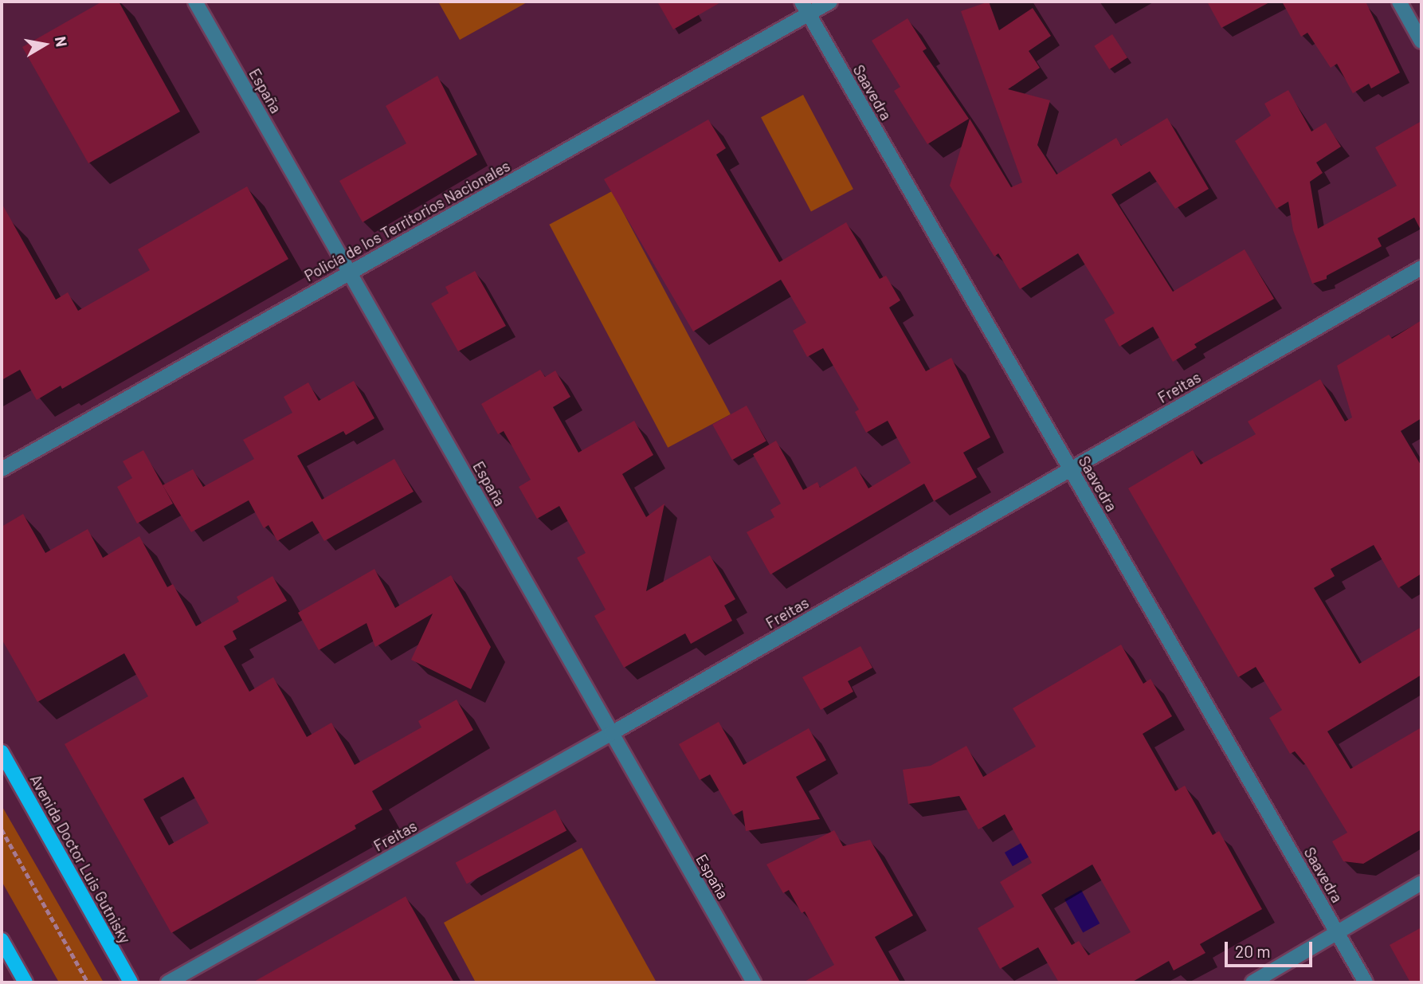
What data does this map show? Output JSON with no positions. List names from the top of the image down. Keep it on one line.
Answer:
{"streets":{"main road":["Avenida Doctor Luis Gutnisky"],"street":["España","Saavedra","Policía de los Territorios Nacionales","Freitas"]},"crossings":[["España","Policía de los Territorios Nacionales"],["España","Freitas"],["Saavedra","Policía de los Territorios Nacionales"],["Saavedra","Freitas"]],"scale_bar":"20 m","north":"right"}
